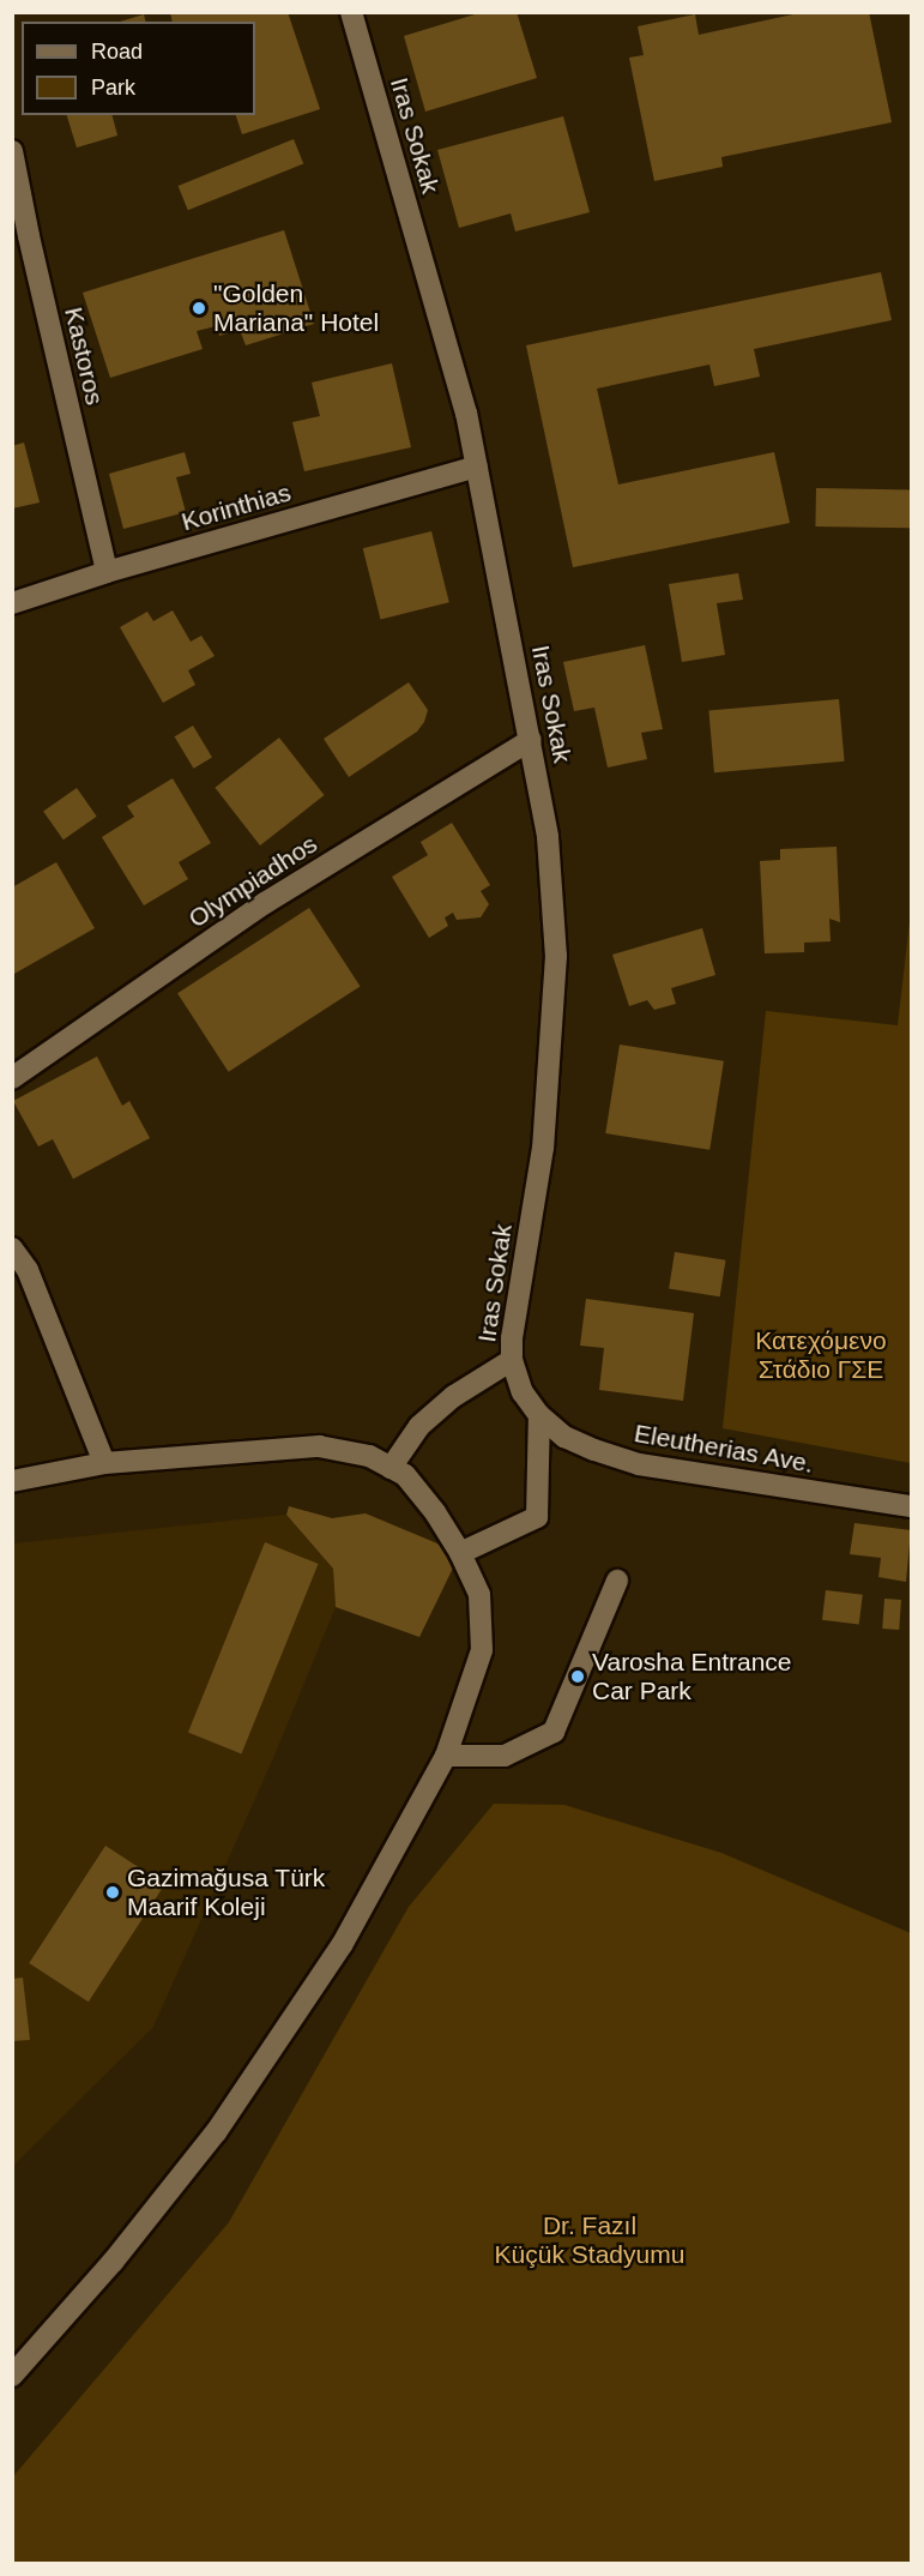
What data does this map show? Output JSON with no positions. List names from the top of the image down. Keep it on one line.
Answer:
{"streets":{"street":["Iras Sokak","Kastoros","Korinthias","Olympiadhos","Eleutherias Ave."]},"crossings":[["Iras Sokak","Korinthias"],["Iras Sokak","Olympiadhos"],["Iras Sokak","Eleutherias Ave."],["Kastoros","Korinthias"]],"parks":["Κατεχόμενο Στάδιο ΓΣΕ","Dr. Fazıl Küçük Stadyumu"],"places":["\"Golden Mariana\" Hotel","Varosha Entrance Car Park","Gazimağusa Türk Maarif Koleji"],"legend":["Road","Park"]}
